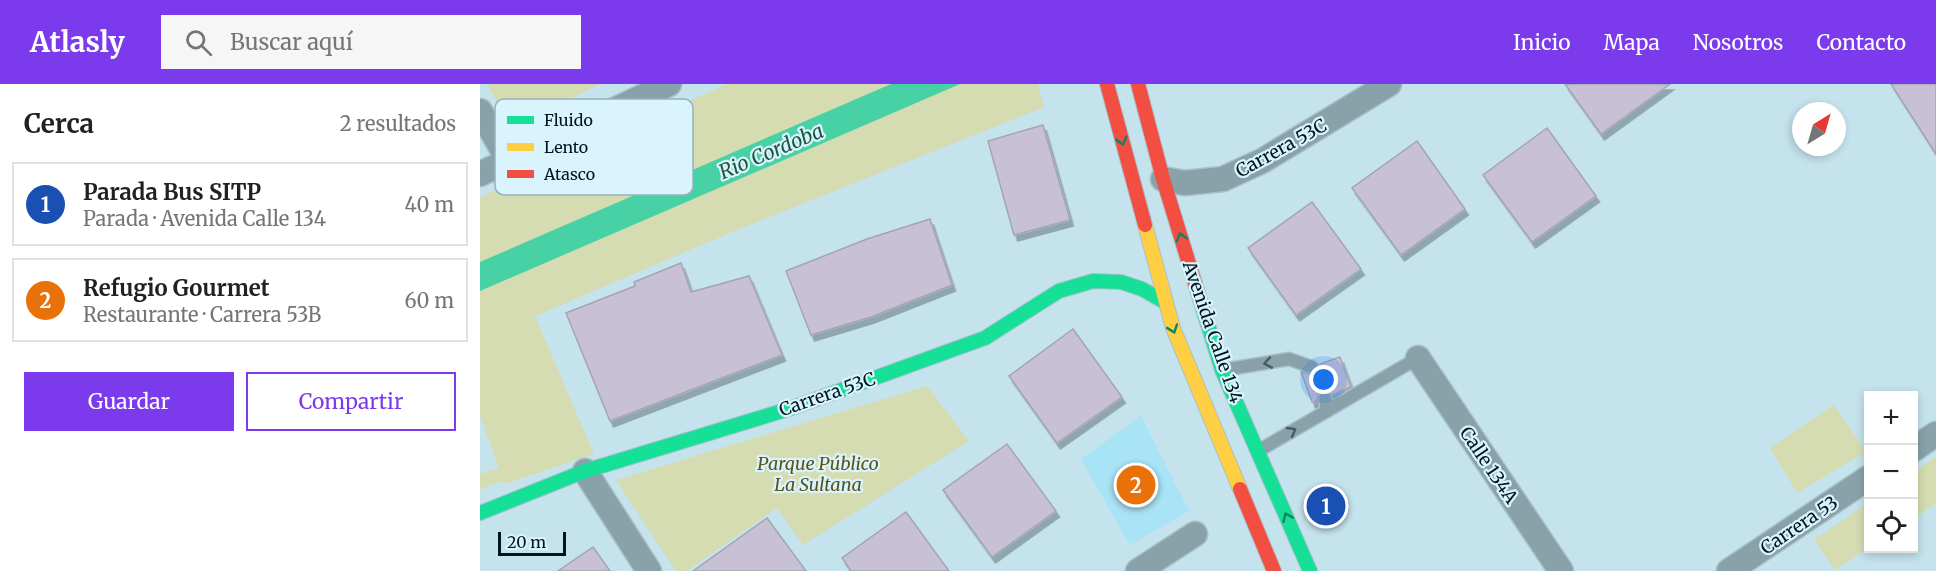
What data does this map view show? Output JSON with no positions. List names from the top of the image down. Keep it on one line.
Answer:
{"streets":{"main road":["Carrera 53C","Avenida Calle 134"],"street":["Calle 134A","Carrera 53"]},"crossings":[["Carrera 53C","Avenida Calle 134"]],"water":["Rio Cordoba"],"parks":["Parque Público La Sultana"],"legend":["Fluido","Lento","Atasco"],"scale_bar":"20 m","north":"top right","page":{"header":"Atlasly","search":"Buscar aquí","nav":["Inicio","Mapa","Nosotros","Contacto"],"heading":["Cerca","2 resultados"],"list":[{"mark":"1","name":"Parada Bus SITP","note":"Parada · Avenida Calle 134","value":"40 m"},{"mark":"2","name":"Refugio Gourmet","note":"Restaurante · Carrera 53B","value":"60 m"}],"buttons":["Guardar","Compartir"],"map_buttons":["+","−"],"pins":["2","1"],"scale":"20 m"}}
